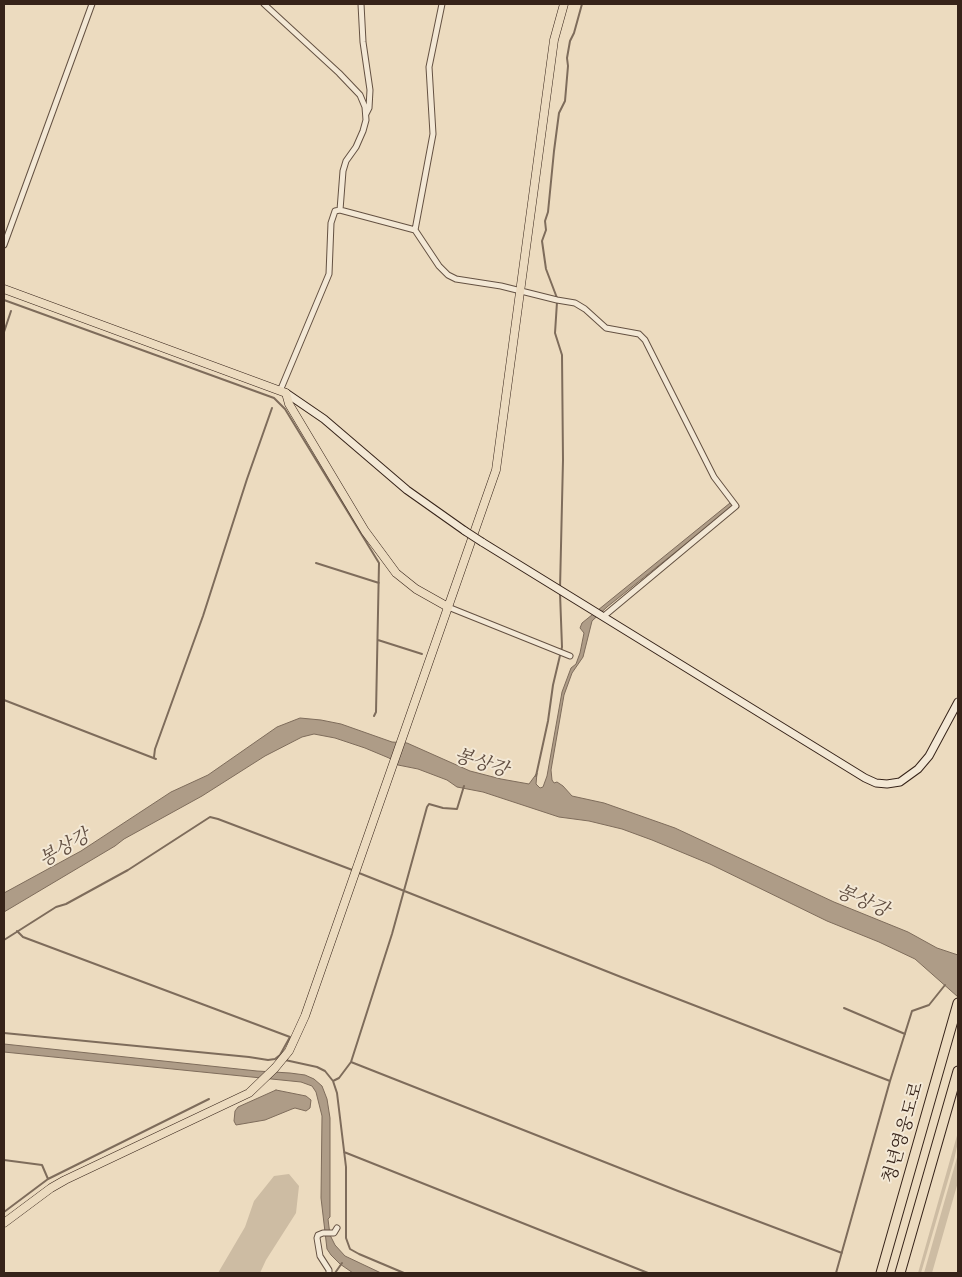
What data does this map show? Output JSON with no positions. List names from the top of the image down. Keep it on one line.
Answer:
{"streets":{"highway":["청년영웅도로"]},"water":["봉상강"]}
